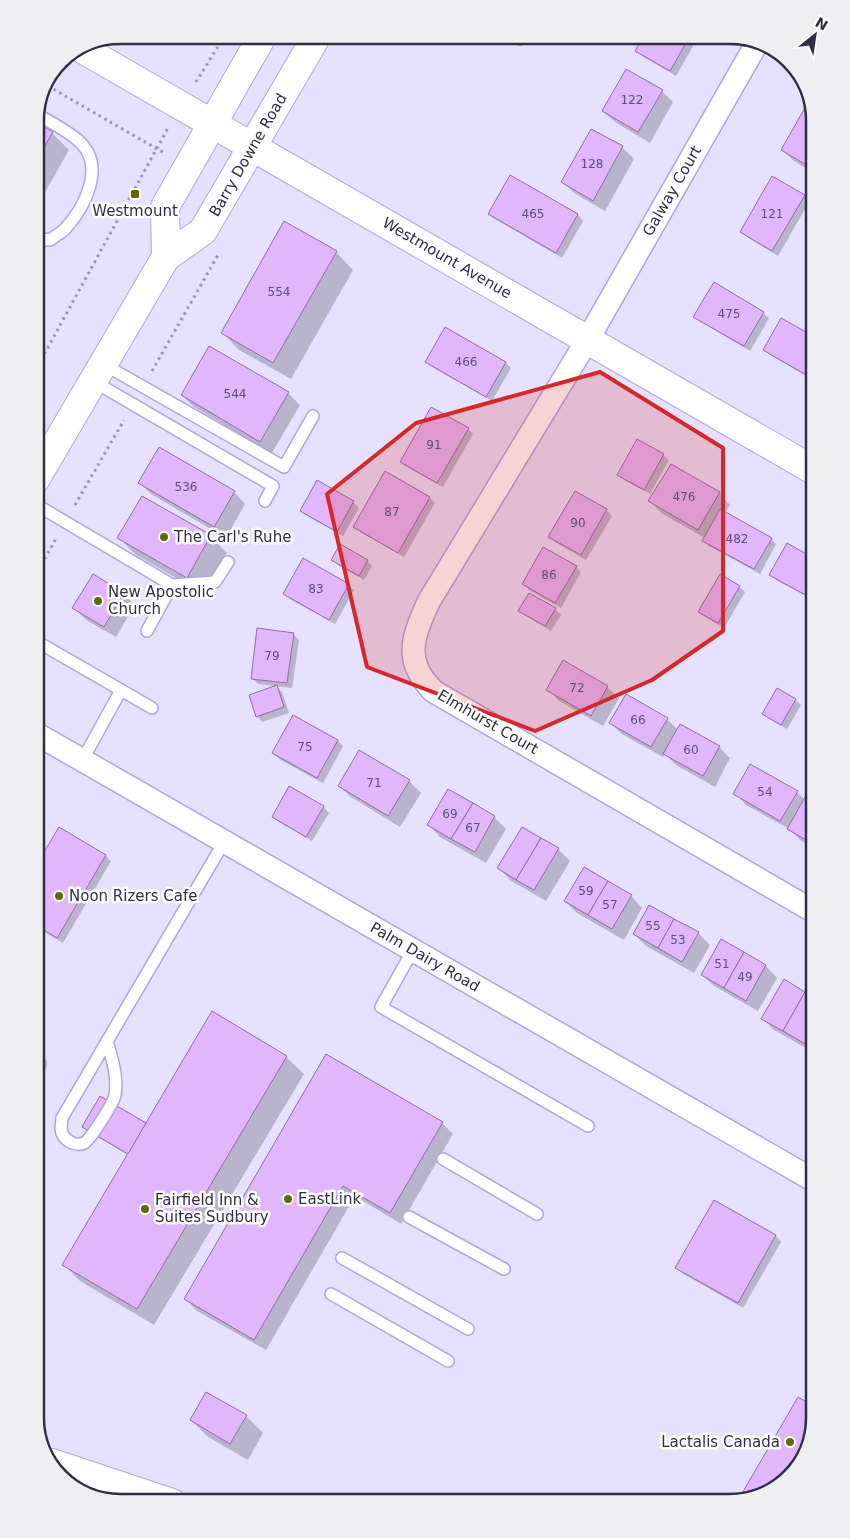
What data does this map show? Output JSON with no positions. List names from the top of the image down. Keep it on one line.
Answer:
{"streets":{"main road":["Barry Downe Road","Westmount Avenue"],"street":["Galway Court","Elmhurst Court","Palm Dairy Road"]},"crossings":[["Barry Downe Road","Westmount Avenue"],["Galway Court","Westmount Avenue"],["Galway Court","Elmhurst Court"],["Westmount Avenue","Elmhurst Court"]],"places":{"transit":["Westmount"],"other":["The Carl's Ruhe","New Apostolic Church","Noon Rizers Cafe","EastLink","Fairfield Inn & Suites Sudbury","Lactalis Canada"]},"house_numbers":["122","128","465","121","554","475","466","544","91","536","476","87","90","482","86","83","79","72","66","75","60","71","54","69","67","59","57","55","53","51","49"],"north":"top right"}
